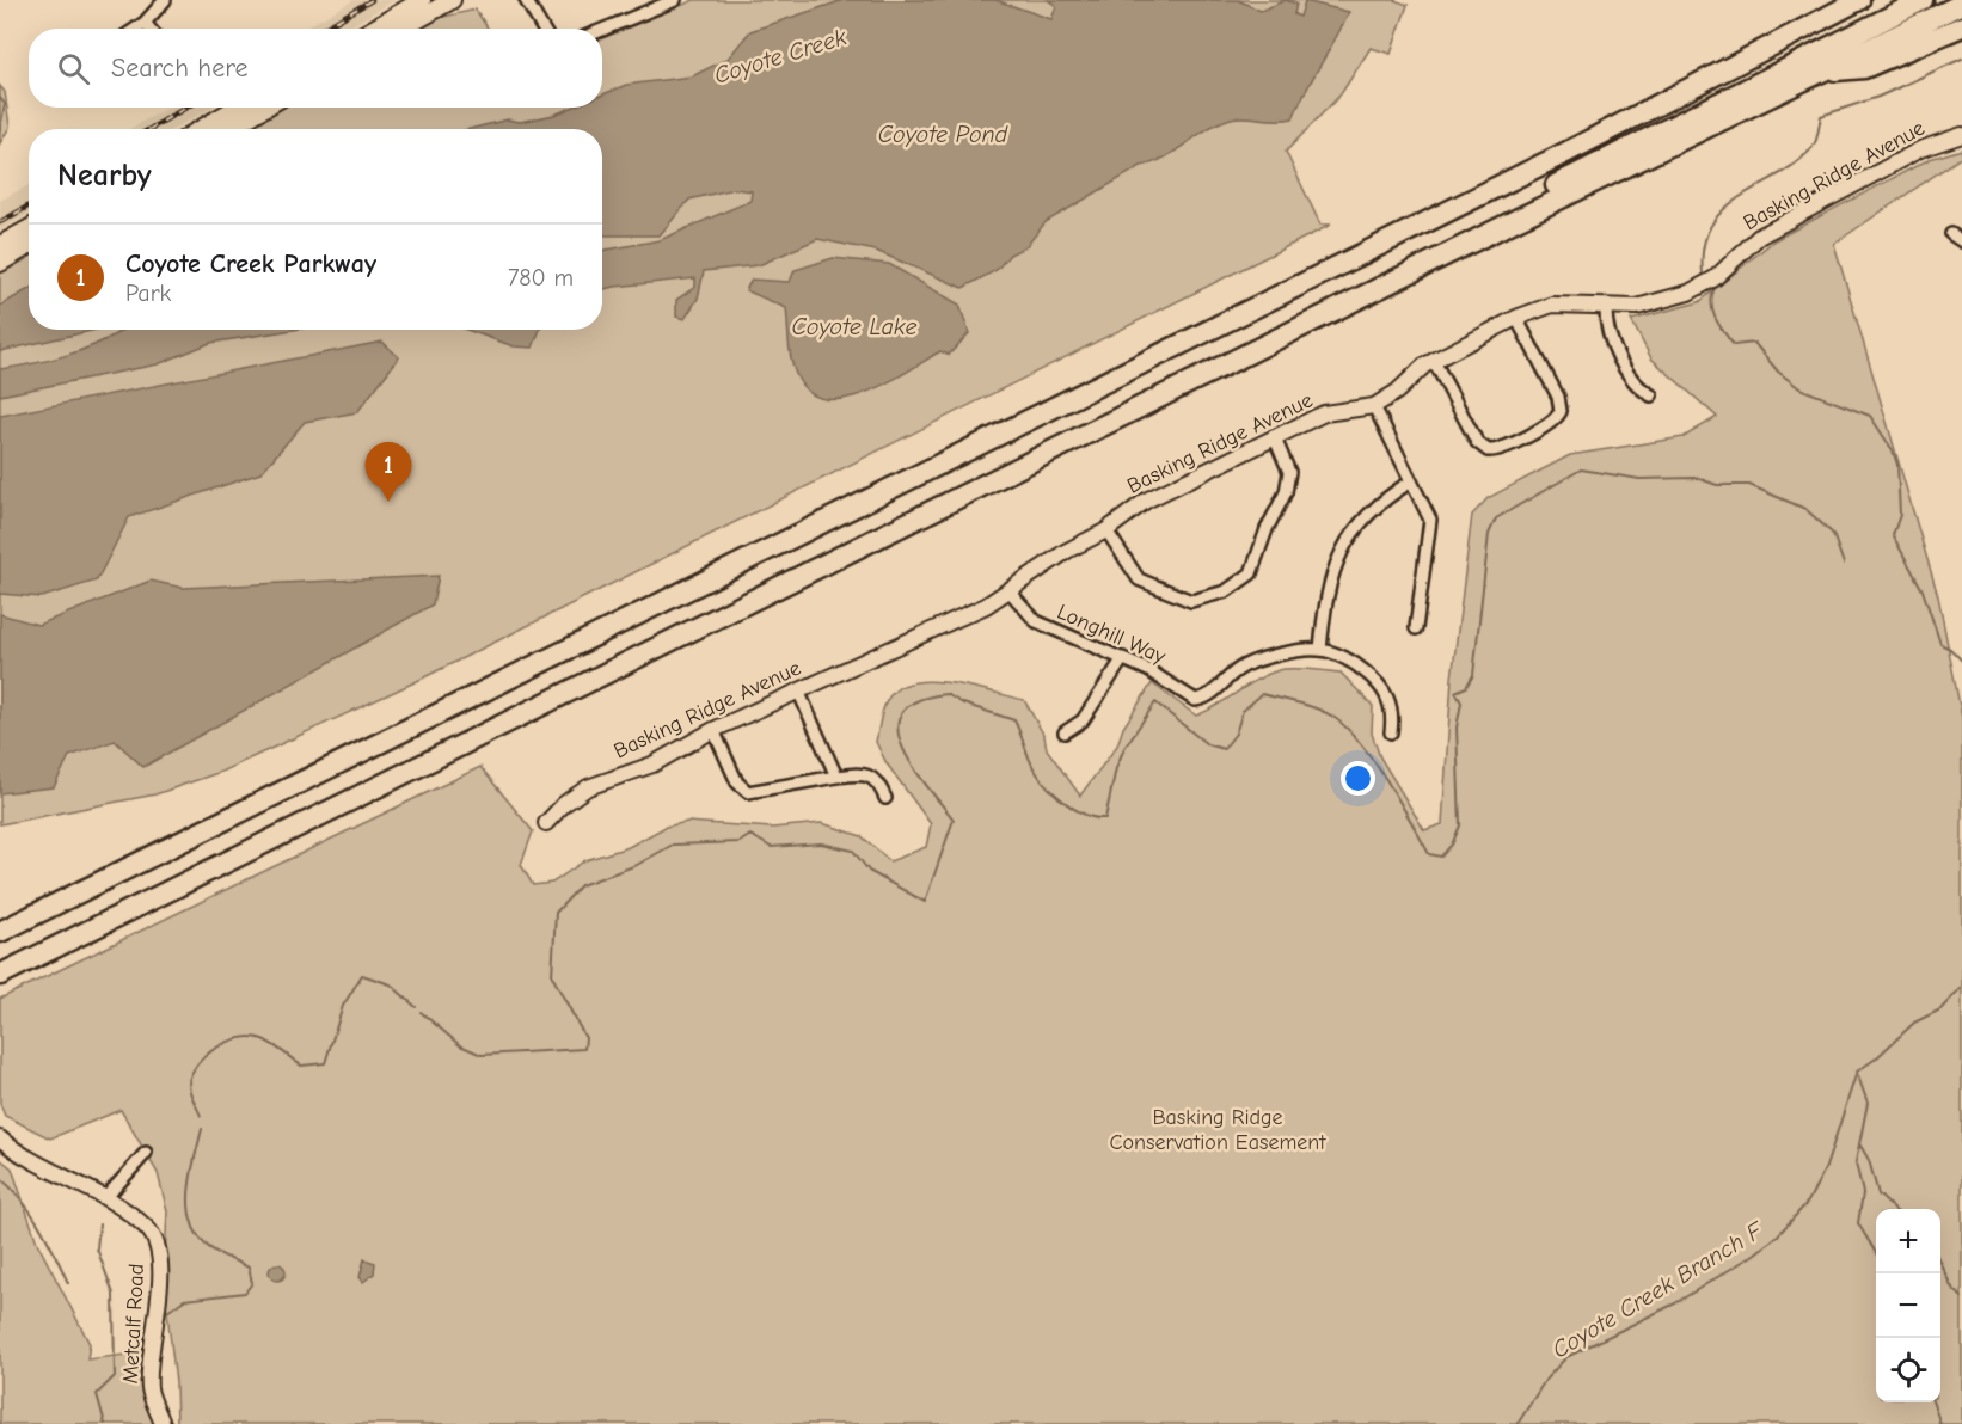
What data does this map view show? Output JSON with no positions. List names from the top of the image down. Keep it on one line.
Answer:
{"streets":{"street":["Basking Ridge Avenue","Longhill Way","Metcalf Road"]},"crossings":[["Basking Ridge Avenue","Longhill Way"]],"water":["Coyote Creek","Coyote Pond","Coyote Lake","Coyote Creek Branch F"],"parks":["Basking Ridge Conservation Easement"],"page":{"search":"Search here","heading":"Nearby","list":[{"mark":"1","name":"Coyote Creek Parkway","note":"Park","value":"780 m"}],"pins":"1","map_buttons":["+","−"]}}
